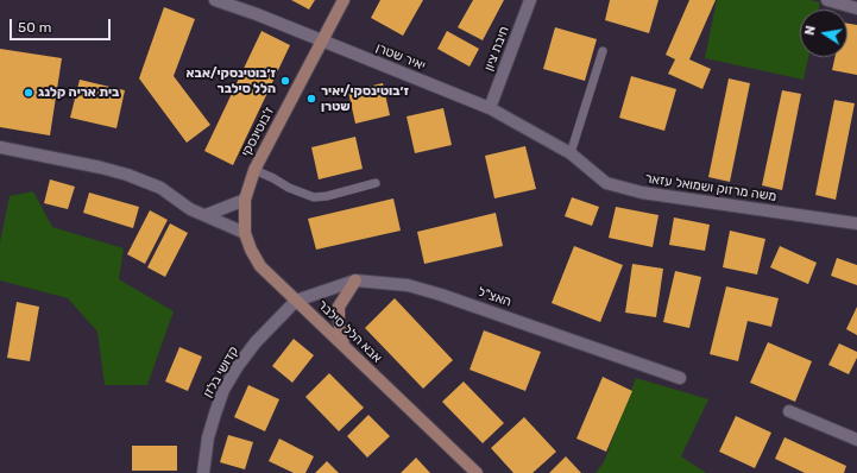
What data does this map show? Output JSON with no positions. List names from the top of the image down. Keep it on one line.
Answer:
{"streets":{"street":["חיבת ציון","יאיר שטרן","ז'בוטינסקי","משה מרזוק ושמואל עזאר","האצ\"ל","אבא הלל סילבר","קדושי בלזן"]},"crossings":[["חיבת ציון","יאיר שטרן"],["יאיר שטרן","ז'בוטינסקי"],["יאיר שטרן","משה מרזוק ושמואל עזאר"],["ז'בוטינסקי","אבא הלל סילבר"],["האצ\"ל","אבא הלל סילבר"],["האצ\"ל","קדושי בלזן"],["אבא הלל סילבר","קדושי בלזן"]],"places":["ז׳בוטינסקי/אבא הלל סילבר","בית אריה קלנג","ז׳בוטינסקי/יאיר שטרן"],"scale_bar":"50 m","north":"left"}
